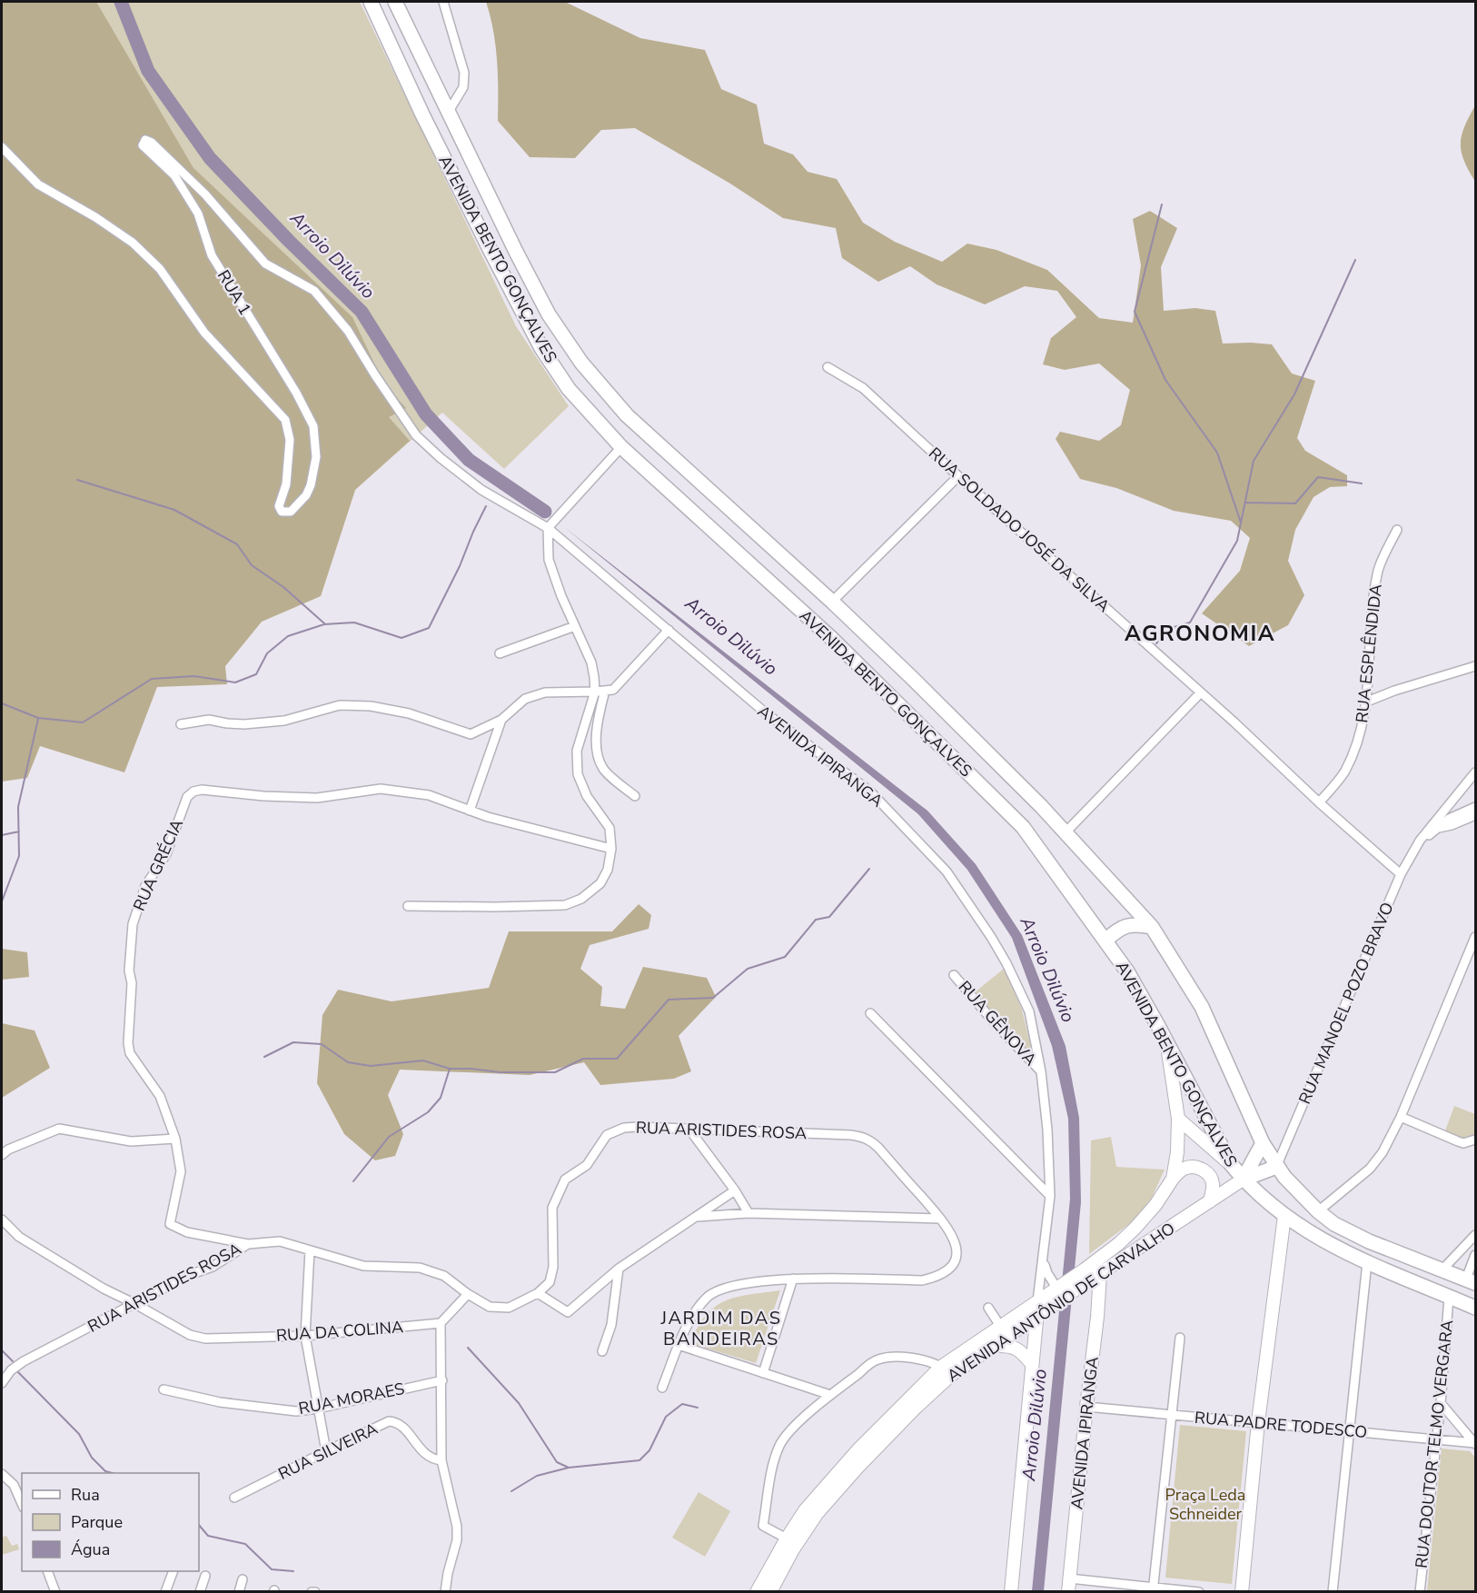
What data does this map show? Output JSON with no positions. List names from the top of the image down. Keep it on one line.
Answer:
{"streets":{"main road":["AVENIDA BENTO GONÇALVES","AVENIDA IPIRANGA","AVENIDA ANTÔNIO DE CARVALHO"],"street":["RUA 1","RUA SOLDADO JOSÉ DA SILVA","RUA ESPLÊNDIDA","RUA GRÉCIA","RUA MANOEL POZO BRAVO","RUA GÊNOVA","RUA ARISTIDES ROSA","RUA DA COLINA","RUA MORAES","RUA PADRE TODESCO","RUA DOUTOR TELMO VERGARA","RUA SILVEIRA"]},"crossings":[["AVENIDA BENTO GONÇALVES","RUA MANOEL POZO BRAVO"],["AVENIDA BENTO GONÇALVES","AVENIDA ANTÔNIO DE CARVALHO"],["AVENIDA BENTO GONÇALVES","RUA DOUTOR TELMO VERGARA"],["RUA 1","AVENIDA IPIRANGA"],["RUA SOLDADO JOSÉ DA SILVA","RUA ESPLÊNDIDA"],["RUA SOLDADO JOSÉ DA SILVA","RUA MANOEL POZO BRAVO"],["AVENIDA IPIRANGA","RUA GÊNOVA"],["AVENIDA IPIRANGA","AVENIDA ANTÔNIO DE CARVALHO"],["AVENIDA IPIRANGA","RUA PADRE TODESCO"],["RUA GRÉCIA","RUA ARISTIDES ROSA"],["RUA ARISTIDES ROSA","RUA DA COLINA"],["RUA PADRE TODESCO","RUA DOUTOR TELMO VERGARA"]],"districts":["AGRONOMIA","JARDIM DAS BANDEIRAS"],"water":["Arroio Dilúvio"],"parks":["Praça Leda Schneider"],"legend":["Rua","Parque","Água"]}
